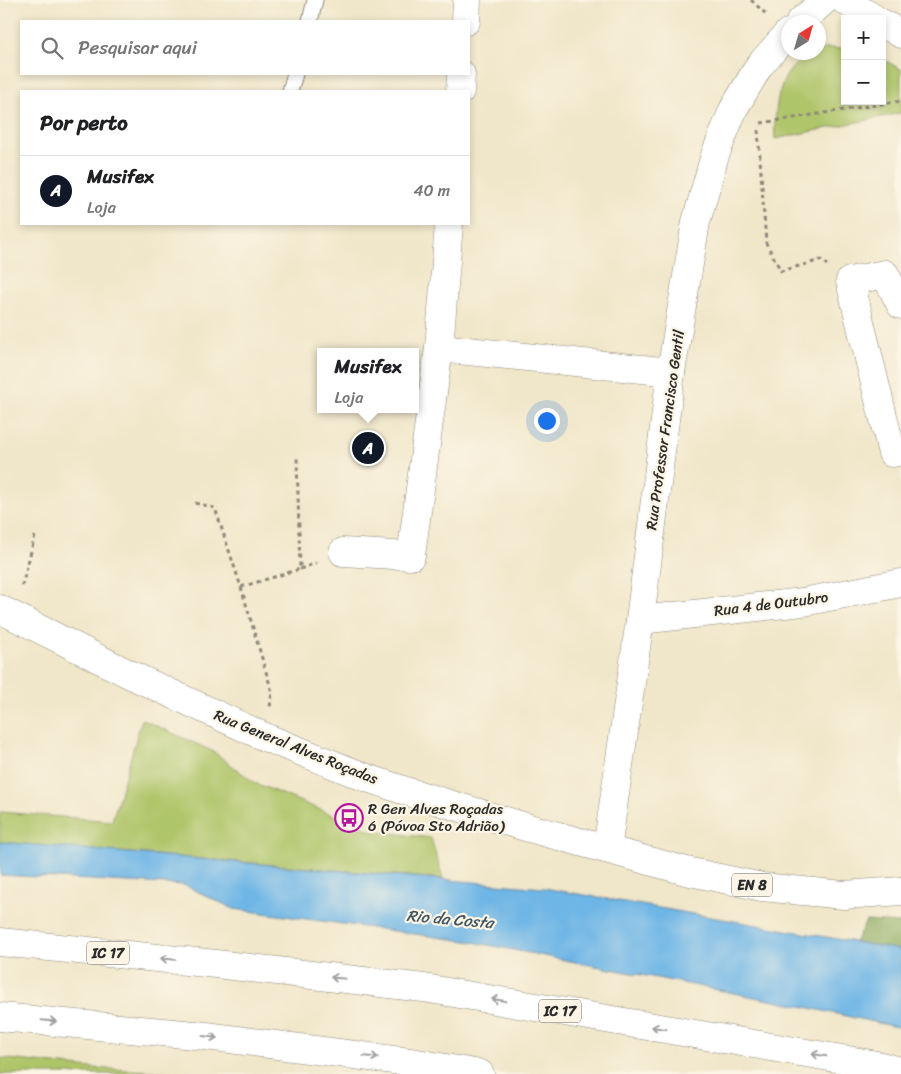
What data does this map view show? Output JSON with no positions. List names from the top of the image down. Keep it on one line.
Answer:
{"streets":{"main road":["Rua Professor Francisco Gentil","Rua 4 de Outubro","Rua General Alves Roçadas","EN 8","IC 17"]},"crossings":[["Rua Professor Francisco Gentil","Rua 4 de Outubro"],["Rua Professor Francisco Gentil","Rua General Alves Roçadas"],["Rua Professor Francisco Gentil","EN 8"],["Rua General Alves Roçadas","EN 8"]],"water":["Rio da Costa"],"places":{"bus stop":["R Gen Alves Roçadas 6 (Póvoa Sto Adrião)"]},"north":"top right","page":{"map_buttons":["+","−"],"search":"Pesquisar aqui","heading":"Por perto","list":[{"mark":"A","name":"Musifex","note":"Loja","value":"40 m"}],"popup":["Musifex","Loja"],"pins":"A"}}
